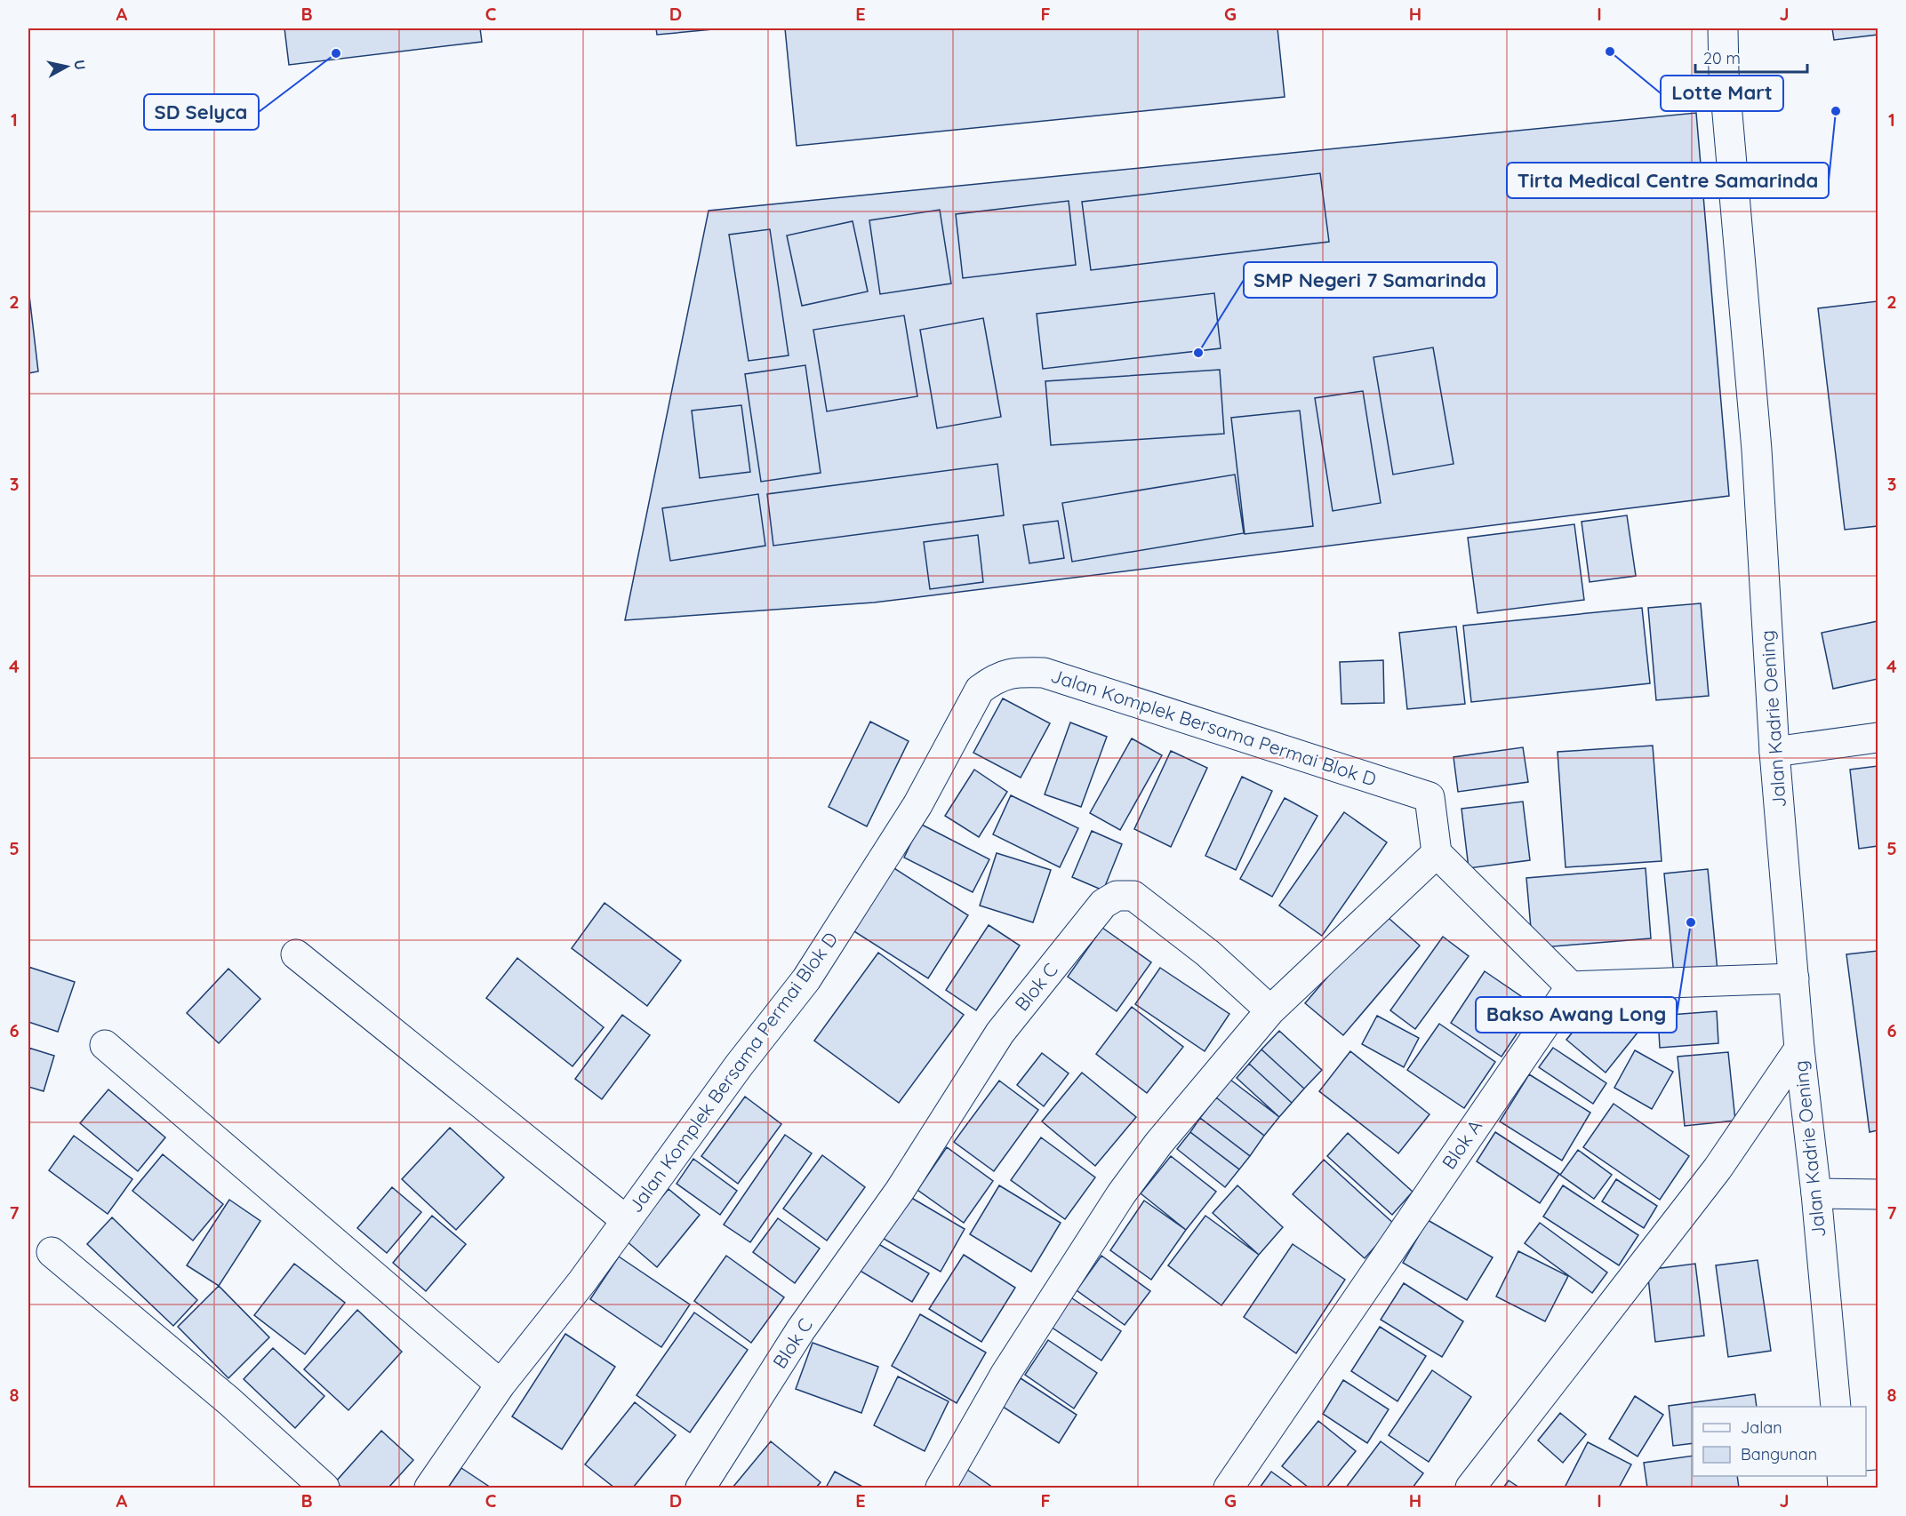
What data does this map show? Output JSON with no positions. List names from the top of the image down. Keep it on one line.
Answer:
{"streets":{"street":["Jalan Kadrie Oening","Jalan Komplek Bersama Permai Blok D","Blok C","Blok A"]},"places":["Lotte Mart","SD Selyca","Tirta Medical Centre Samarinda","SMP Negeri 7 Samarinda","Bakso Awang Long"],"legend":["Jalan","Bangunan"],"scale_bar":"20 m","north":"right","grid":{"columns":["A","B","C","D","E","F","G","H","I","J"],"rows":["1","2","3","4","5","6","7","8"]}}
